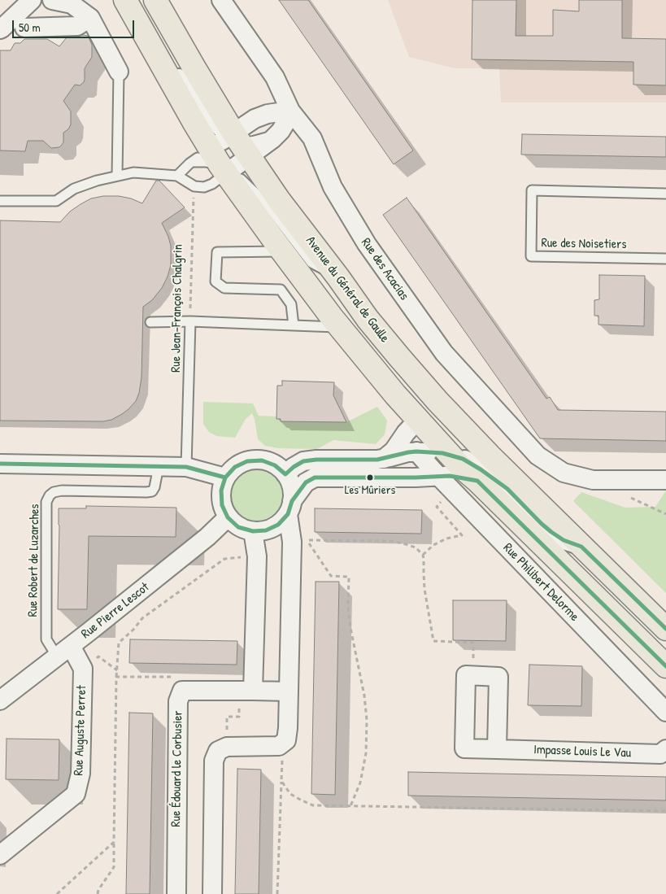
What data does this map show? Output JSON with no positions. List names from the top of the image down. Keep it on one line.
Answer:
{"streets":{"main road":["Avenue du Général de Gaulle"],"street":["Rue des Acacias","Rue Philibert Delorme","Rue Pierre Lescot","Rue Auguste Perret","Impasse Louis Le Vau","Rue Édouard le Corbusier"],"lane":["Rue des Noisetiers","Rue Jean-François Chalgrin","Rue Robert de Luzarches"]},"crossings":[["Avenue du Général de Gaulle","Rue Philibert Delorme"],["Avenue du Général de Gaulle","Rue Pierre Lescot"],["Rue Robert de Luzarches","Rue Pierre Lescot"],["Rue Robert de Luzarches","Rue Auguste Perret"],["Rue Pierre Lescot","Rue Auguste Perret"]],"places":["Les Mûriers"],"scale_bar":"50 m"}
